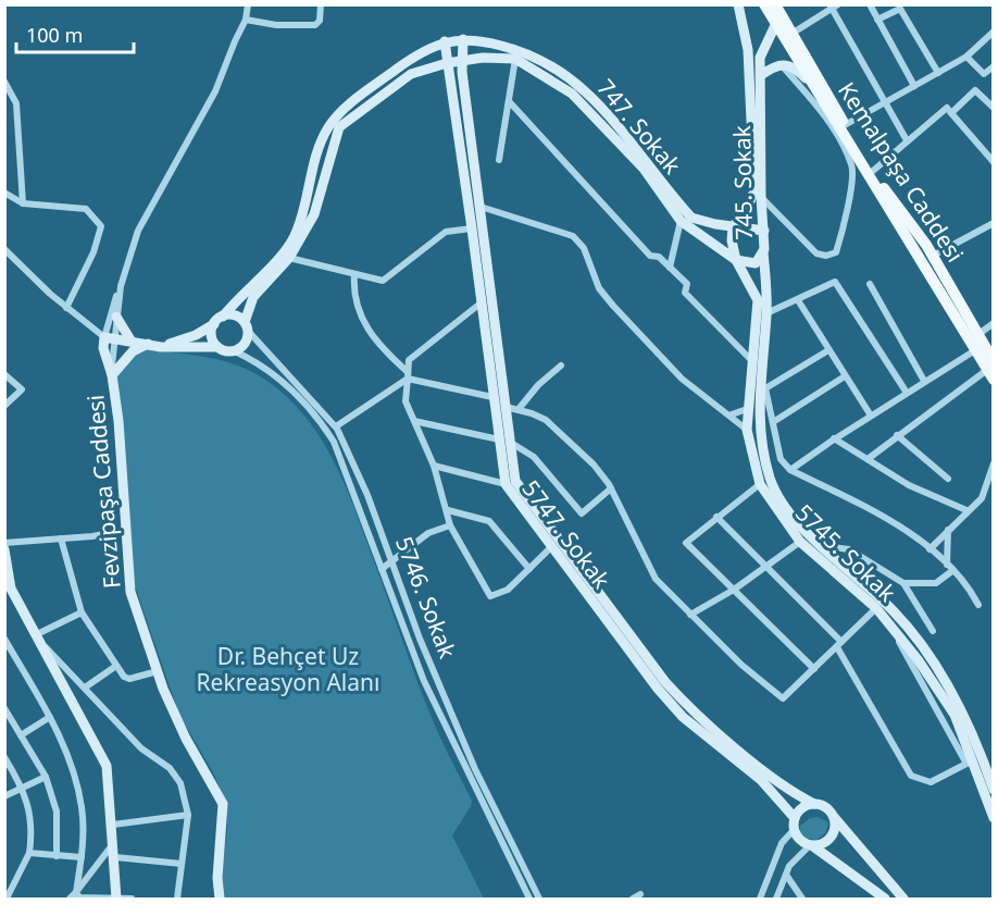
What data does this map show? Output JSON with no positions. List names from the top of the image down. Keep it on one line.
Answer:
{"streets":{"main road":["747. Sokak","Kemalpaşa Caddesi","745. Sokak","Fevzipaşa Caddesi","5747. Sokak","5745. Sokak"],"street":["5746. Sokak"]},"crossings":[["747. Sokak","745. Sokak"],["747. Sokak","5747. Sokak"],["747. Sokak","5745. Sokak"],["747. Sokak","5746. Sokak"],["Kemalpaşa Caddesi","745. Sokak"],["745. Sokak","5745. Sokak"]],"parks":["Dr. Behçet Uz Rekreasyon Alanı"],"scale_bar":"100 m"}
